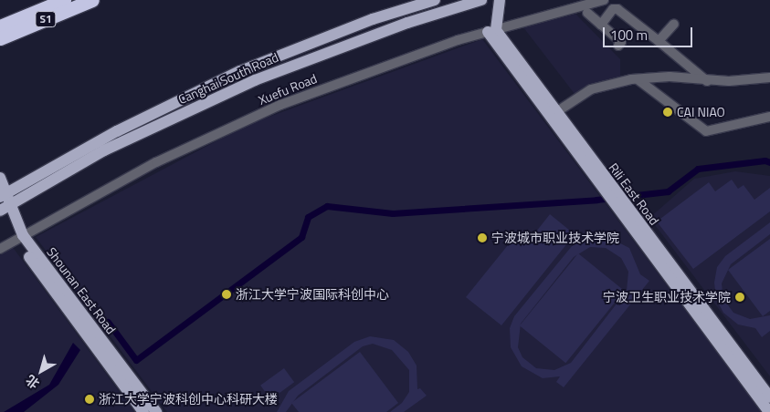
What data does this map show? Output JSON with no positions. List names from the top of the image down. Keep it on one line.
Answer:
{"streets":{"highway":["S1"],"main road":["Canghai South Road","Rili East Road","Shounan East Road"],"street":["Xuefu Road"]},"crossings":[["Canghai South Road","Shounan East Road"],["Xuefu Road","Rili East Road"],["Xuefu Road","Shounan East Road"]],"places":["CAI NIAO","宁波城市职业技术学院","浙江大学宁波国际科创中心","宁波卫生职业技术学院","浙江大学宁波科创中心科研大楼"],"scale_bar":"100 m","north":"bottom left"}
